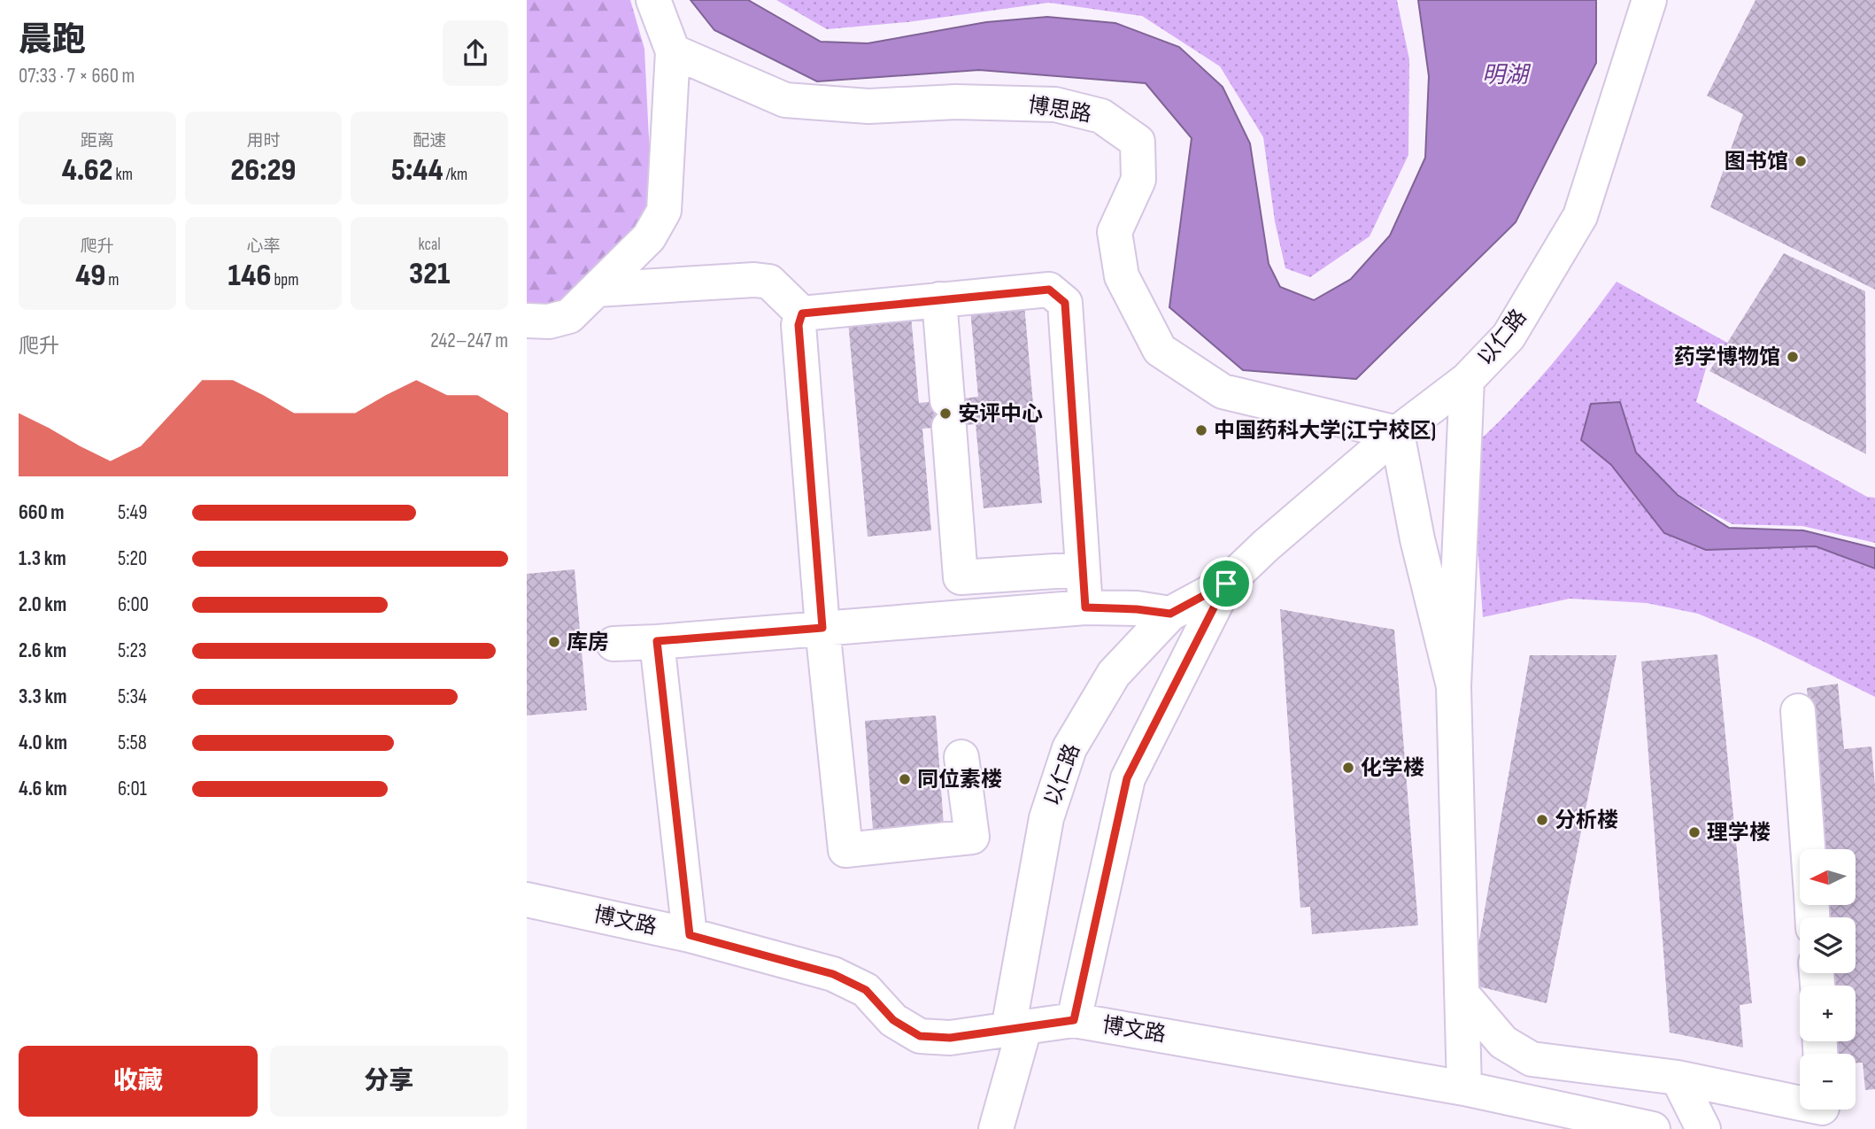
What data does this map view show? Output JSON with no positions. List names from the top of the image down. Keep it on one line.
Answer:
{"streets":{"street":["博思路","以仁路","博文路"]},"crossings":[["博思路","以仁路"],["以仁路","博文路"]],"water":["明湖"],"places":["图书馆","药学博物馆","安评中心","中国药科大学(江宁校区)","库房","化学楼","同位素楼","分析楼","理学楼"],"north":"left","page":{"heading":["晨跑","07:33 · 7 × 660 m"],"stats":[["距离","4.62 km"],["用时","26:29"],["配速","5:44 /km"],["爬升","49 m"],["心率","146 bpm"],["kcal","321"]],"chart":["爬升","242–247 m"],"list":[{"name":"660 m","note":"5:49"},{"name":"1.3 km","note":"5:20"},{"name":"2.0 km","note":"6:00"},{"name":"2.6 km","note":"5:23"},{"name":"3.3 km","note":"5:34"},{"name":"4.0 km","note":"5:58"},{"name":"4.6 km","note":"6:01"}],"map_buttons":["+","−"],"buttons":["收藏","分享"]}}
